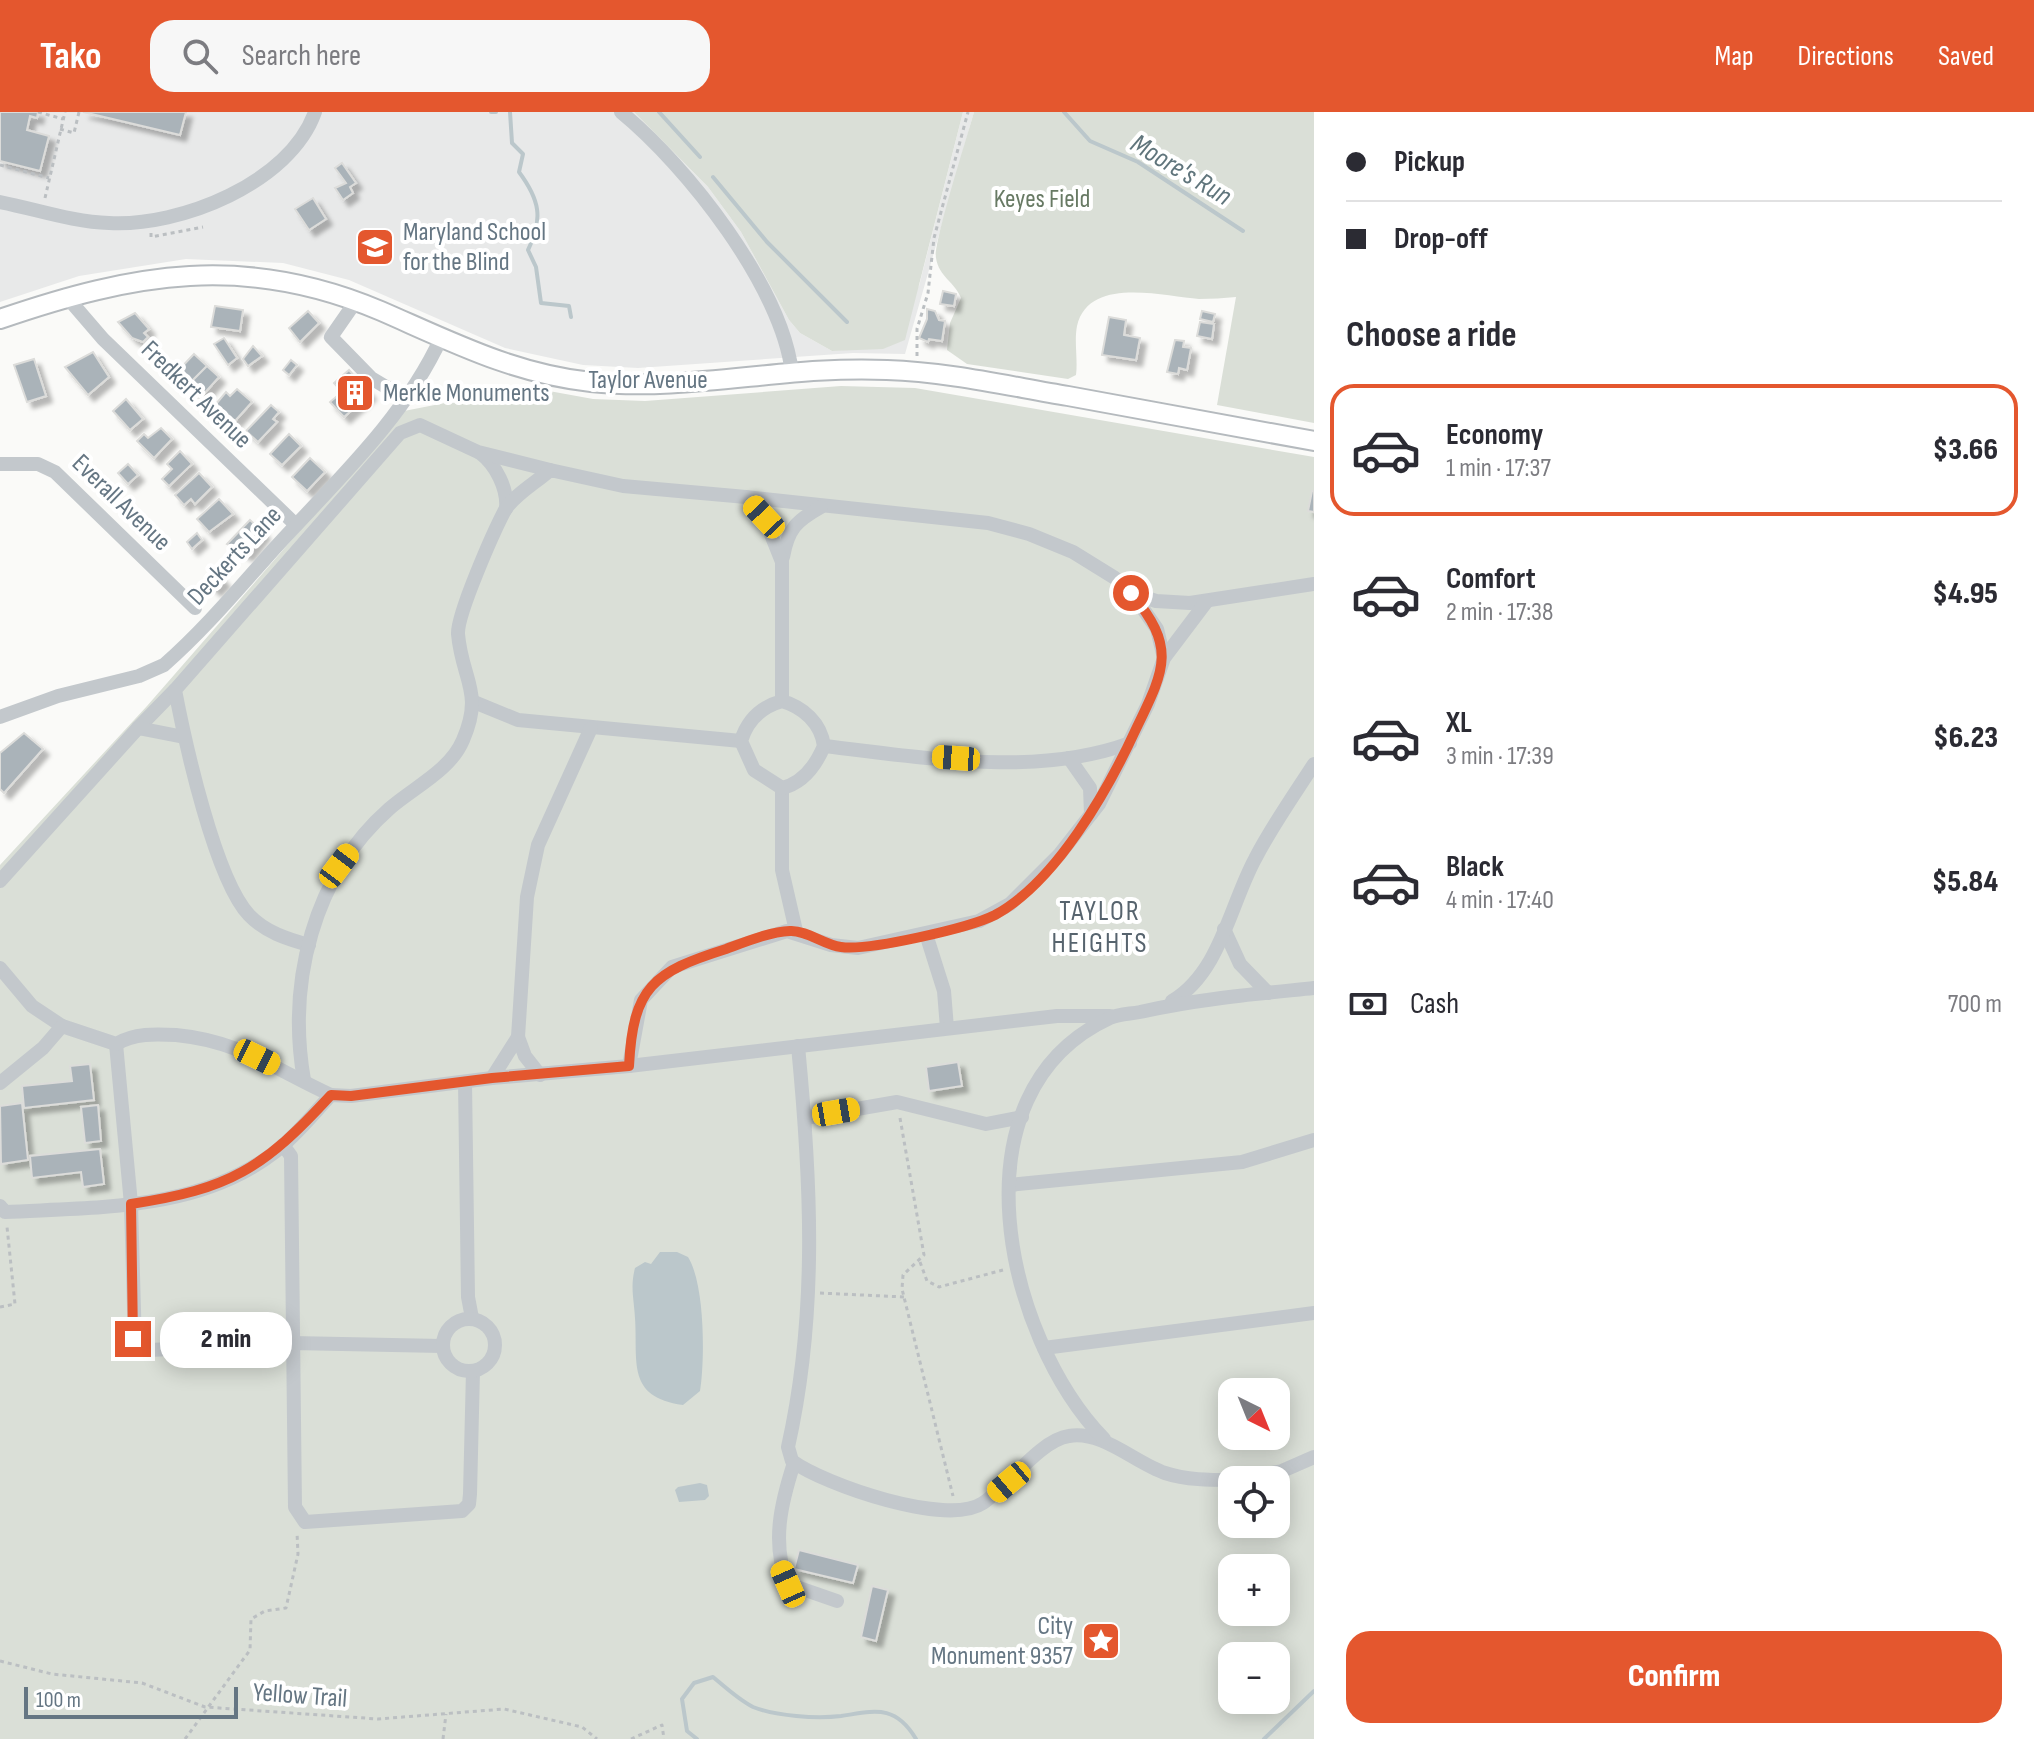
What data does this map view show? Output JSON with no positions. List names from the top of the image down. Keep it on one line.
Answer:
{"streets":{"main road":["Taylor Avenue"],"street":["Fredkert Avenue","Everall Avenue","Deckerts Lane"],"path":["Yellow Trail"]},"crossings":[["Taylor Avenue","Fredkert Avenue"],["Taylor Avenue","Deckerts Lane"],["Fredkert Avenue","Deckerts Lane"]],"districts":["TAYLOR HEIGHTS"],"water":["Moore's Run"],"parks":["Keyes Field"],"places":{"school or university":["Maryland School for the Blind"],"building":["Merkle Monuments"],"place":["City Monument 9357"]},"scale_bar":"100 m","north":"bottom right","page":{"header":"Tako","search":"Search here","nav":["Map","Directions","Saved"],"banner":["Pickup","Drop-off"],"heading":"Choose a ride","list":[{"name":"Economy","note":"1 min · 17:37","value":"$3.66"},{"name":"Comfort","note":"2 min · 17:38","value":"$4.95"},{"name":"XL","note":"3 min · 17:39","value":"$6.23"},{"name":"Black","note":"4 min · 17:40","value":"$5.84"}],"pay":["Cash","700 m"],"bubble":"2 min","map_buttons":["+","−"],"buttons":"Confirm","scale":"100 m"}}
